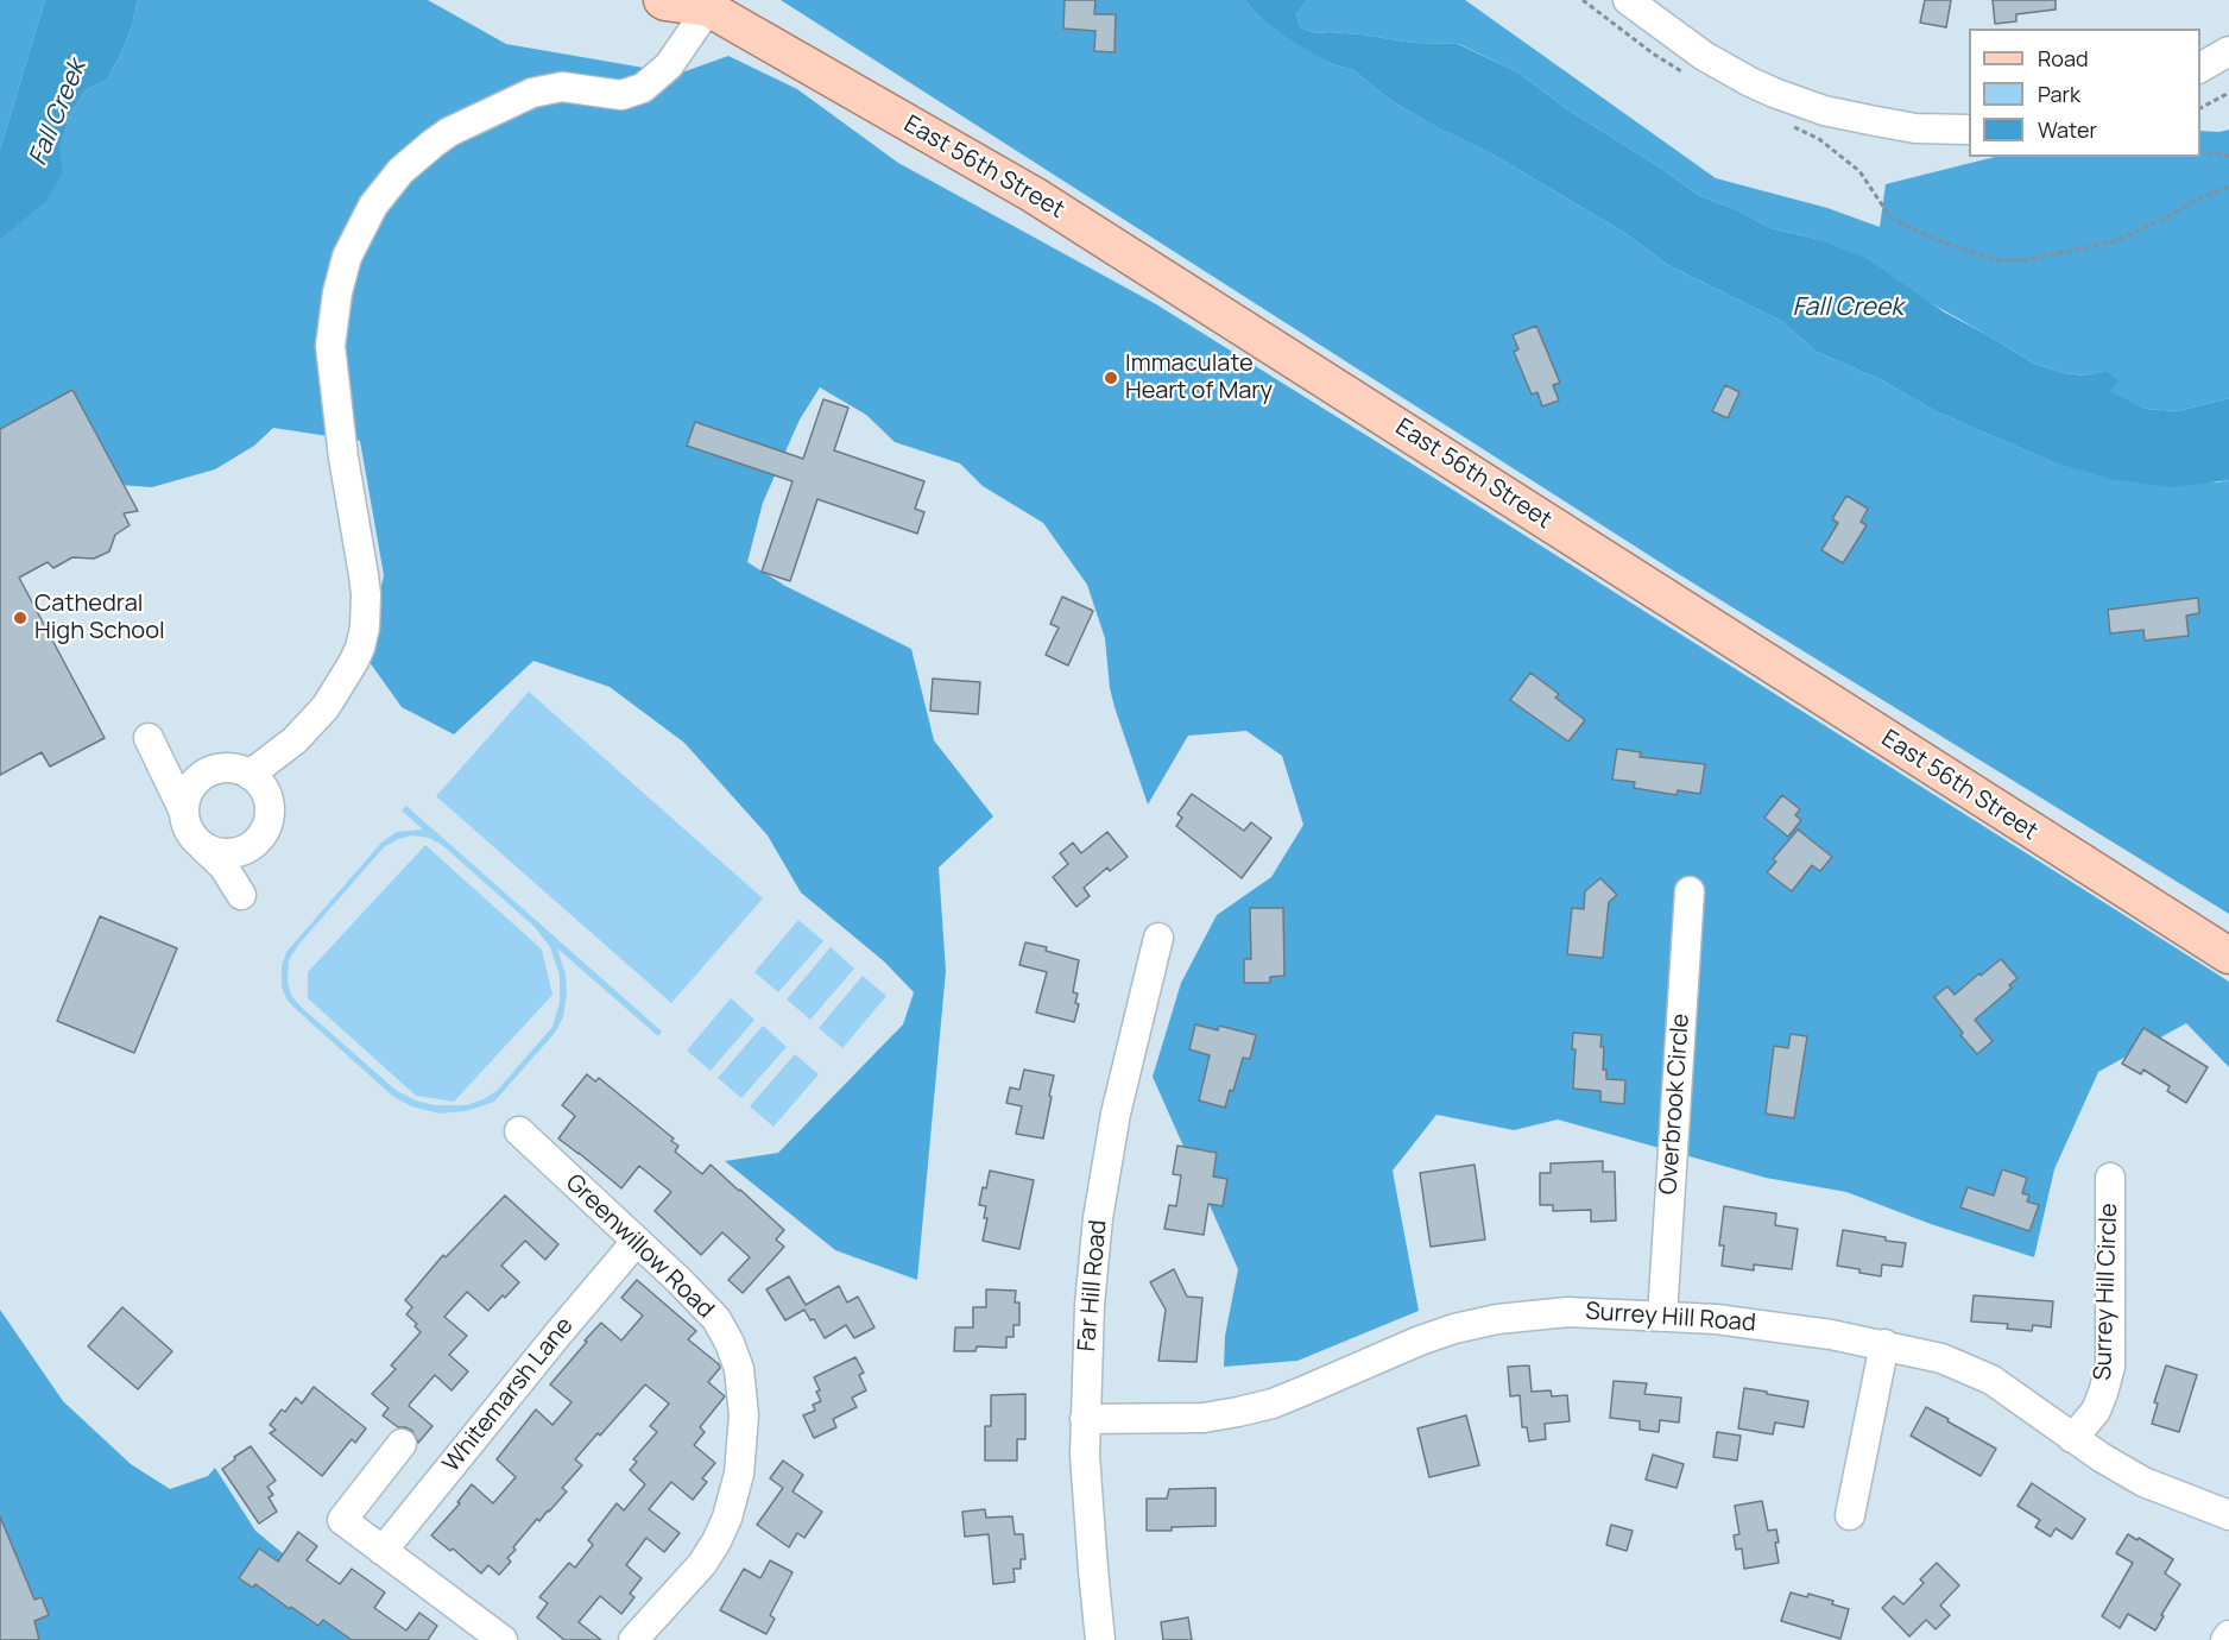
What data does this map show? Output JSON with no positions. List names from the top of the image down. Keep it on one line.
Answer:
{"streets":{"main road":["East 56th Street"],"street":["Overbrook Circle","Greenwillow Road","Far Hill Road","Surrey Hill Circle","Surrey Hill Road","Whitemarsh Lane"]},"crossings":[["Overbrook Circle","Surrey Hill Road"],["Greenwillow Road","Whitemarsh Lane"],["Far Hill Road","Surrey Hill Road"],["Surrey Hill Circle","Surrey Hill Road"]],"water":["Fall Creek"],"places":["Immaculate Heart of Mary","Cathedral High School"],"legend":["Road","Park","Water"]}
